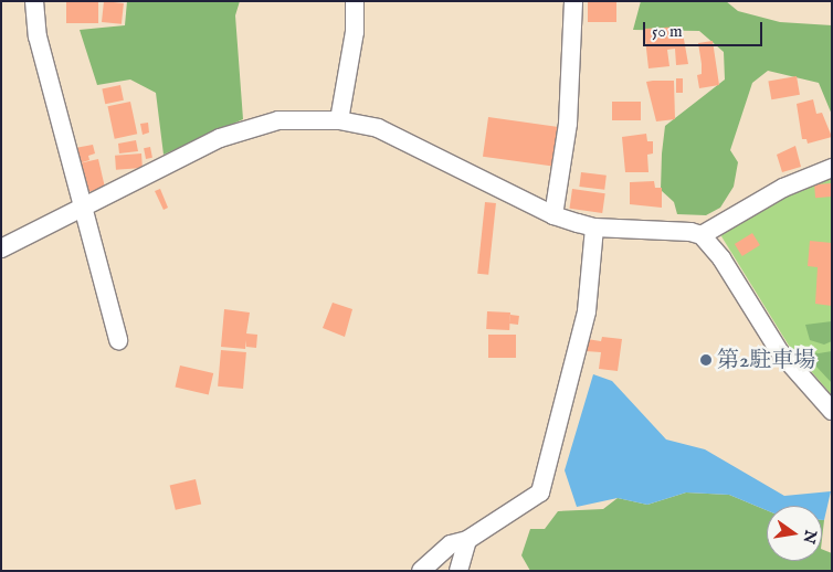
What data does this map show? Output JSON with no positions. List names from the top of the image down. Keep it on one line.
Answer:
{"places":["第2駐車場"],"scale_bar":"50 m","north":"right"}
